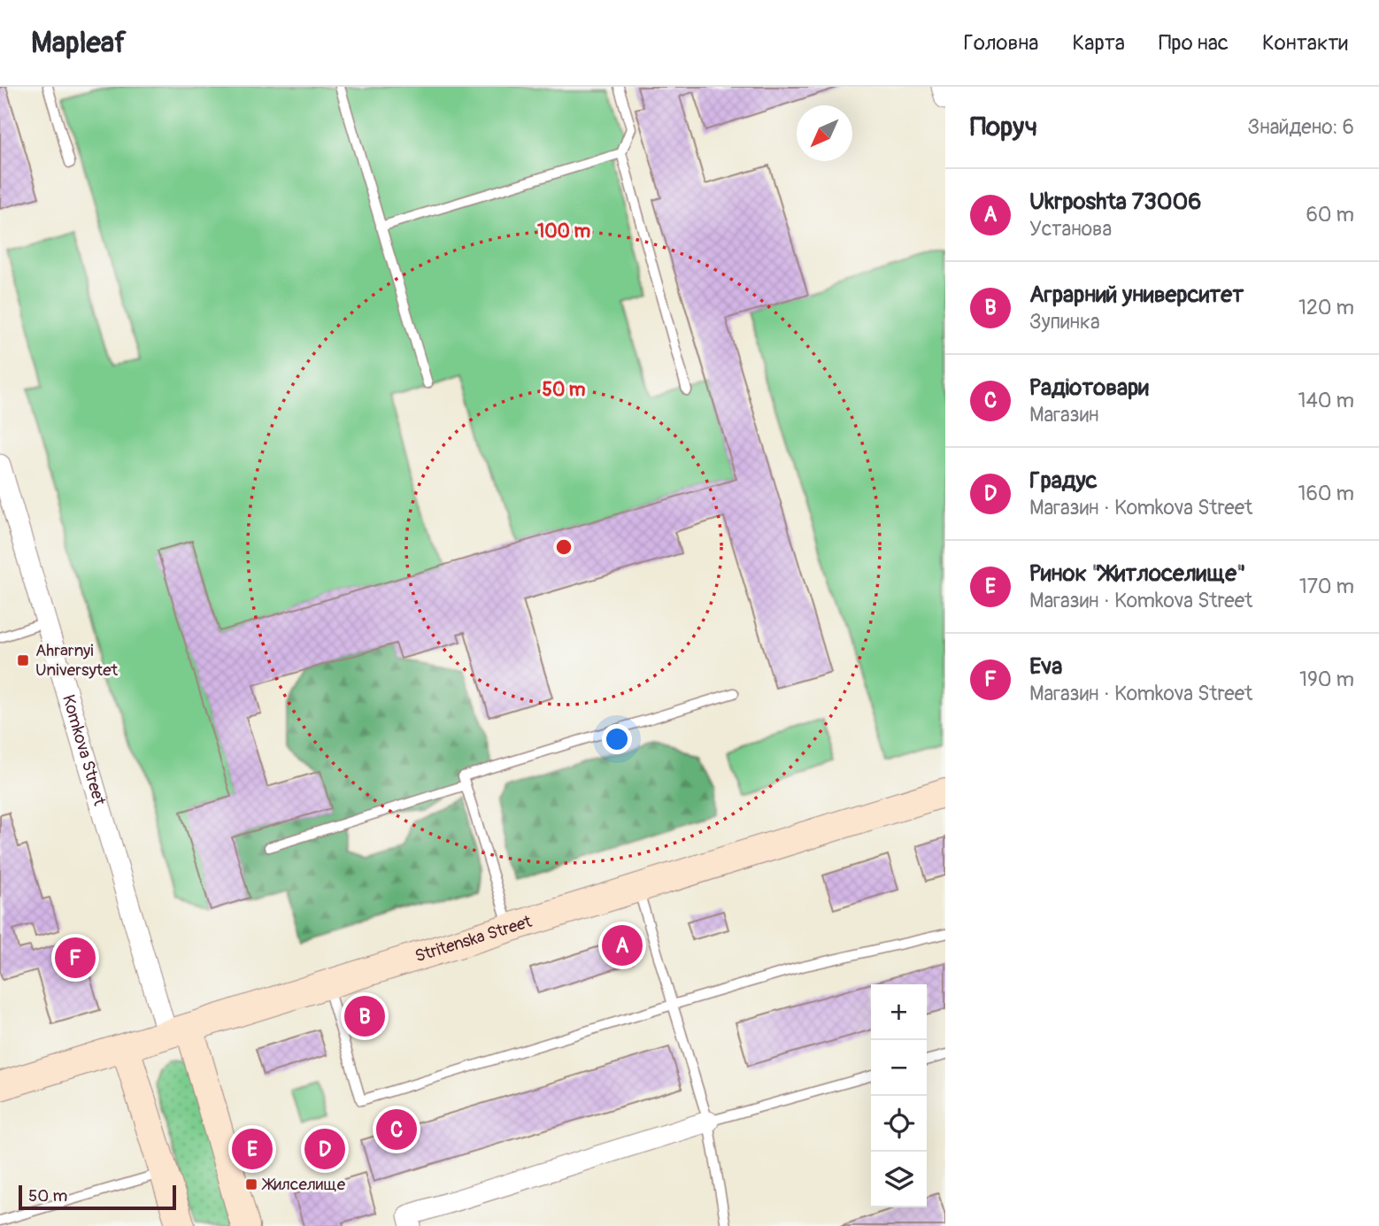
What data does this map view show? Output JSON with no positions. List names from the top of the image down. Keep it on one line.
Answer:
{"streets":{"main road":["Komkova Street","Stritenska Street"]},"crossings":[["Komkova Street","Stritenska Street"]],"places":{"transit":["Ahrarnyi Universytet","Жилселище"]},"scale_bar":"50 m","north":"bottom left","page":{"header":"Mapleaf","nav":["Головна","Карта","Про нас","Контакти"],"heading":["Поруч","Знайдено: 6"],"list":[{"mark":"A","name":"Ukrposhta 73006","note":"Установа","value":"60 m"},{"mark":"B","name":"Аграрний университет","note":"Зупинка","value":"120 m"},{"mark":"C","name":"Радіотовари","note":"Магазин","value":"140 m"},{"mark":"D","name":"Градус","note":"Магазин · Komkova Street","value":"160 m"},{"mark":"E","name":"Ринок \"Житлоселище\"","note":"Магазин · Komkova Street","value":"170 m"},{"mark":"F","name":"Eva","note":"Магазин · Komkova Street","value":"190 m"}],"pins":["A","F","B","C","D","E"],"map_buttons":["+","−"],"scale":"50 m"},"rings":["100 m","50 m"]}
